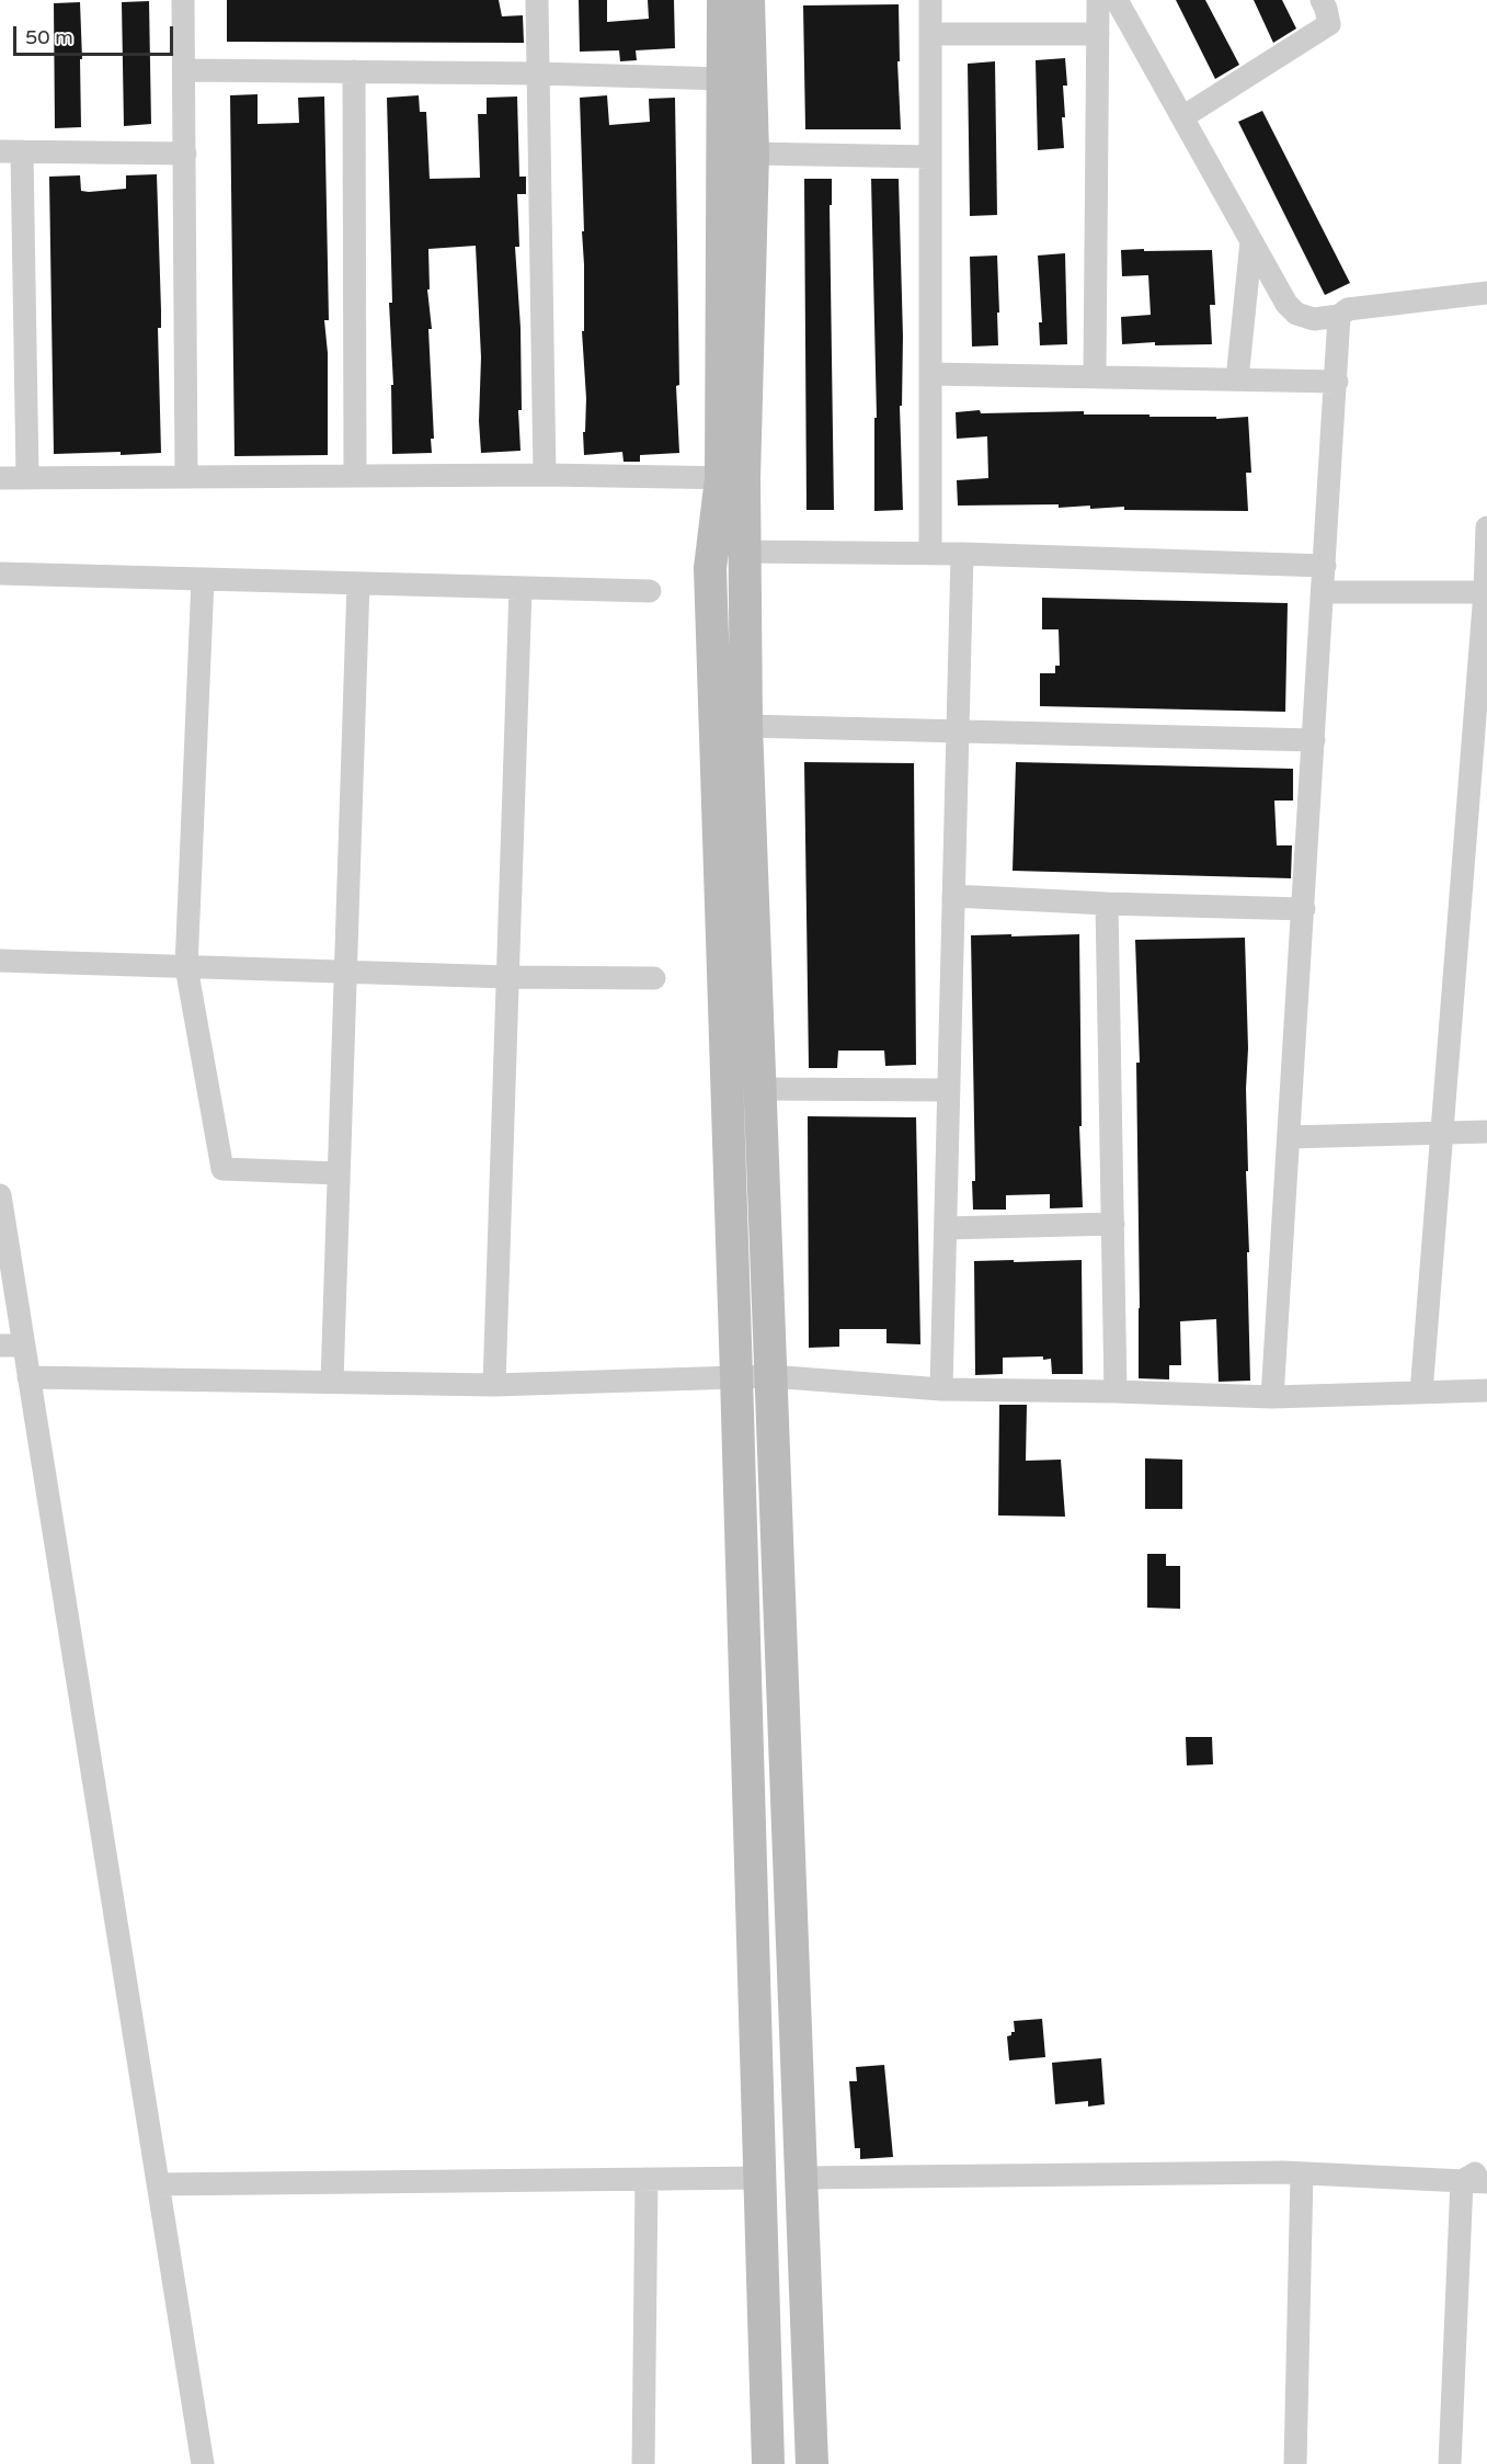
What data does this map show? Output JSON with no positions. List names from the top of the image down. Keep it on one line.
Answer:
{"scale_bar":"50 m"}
